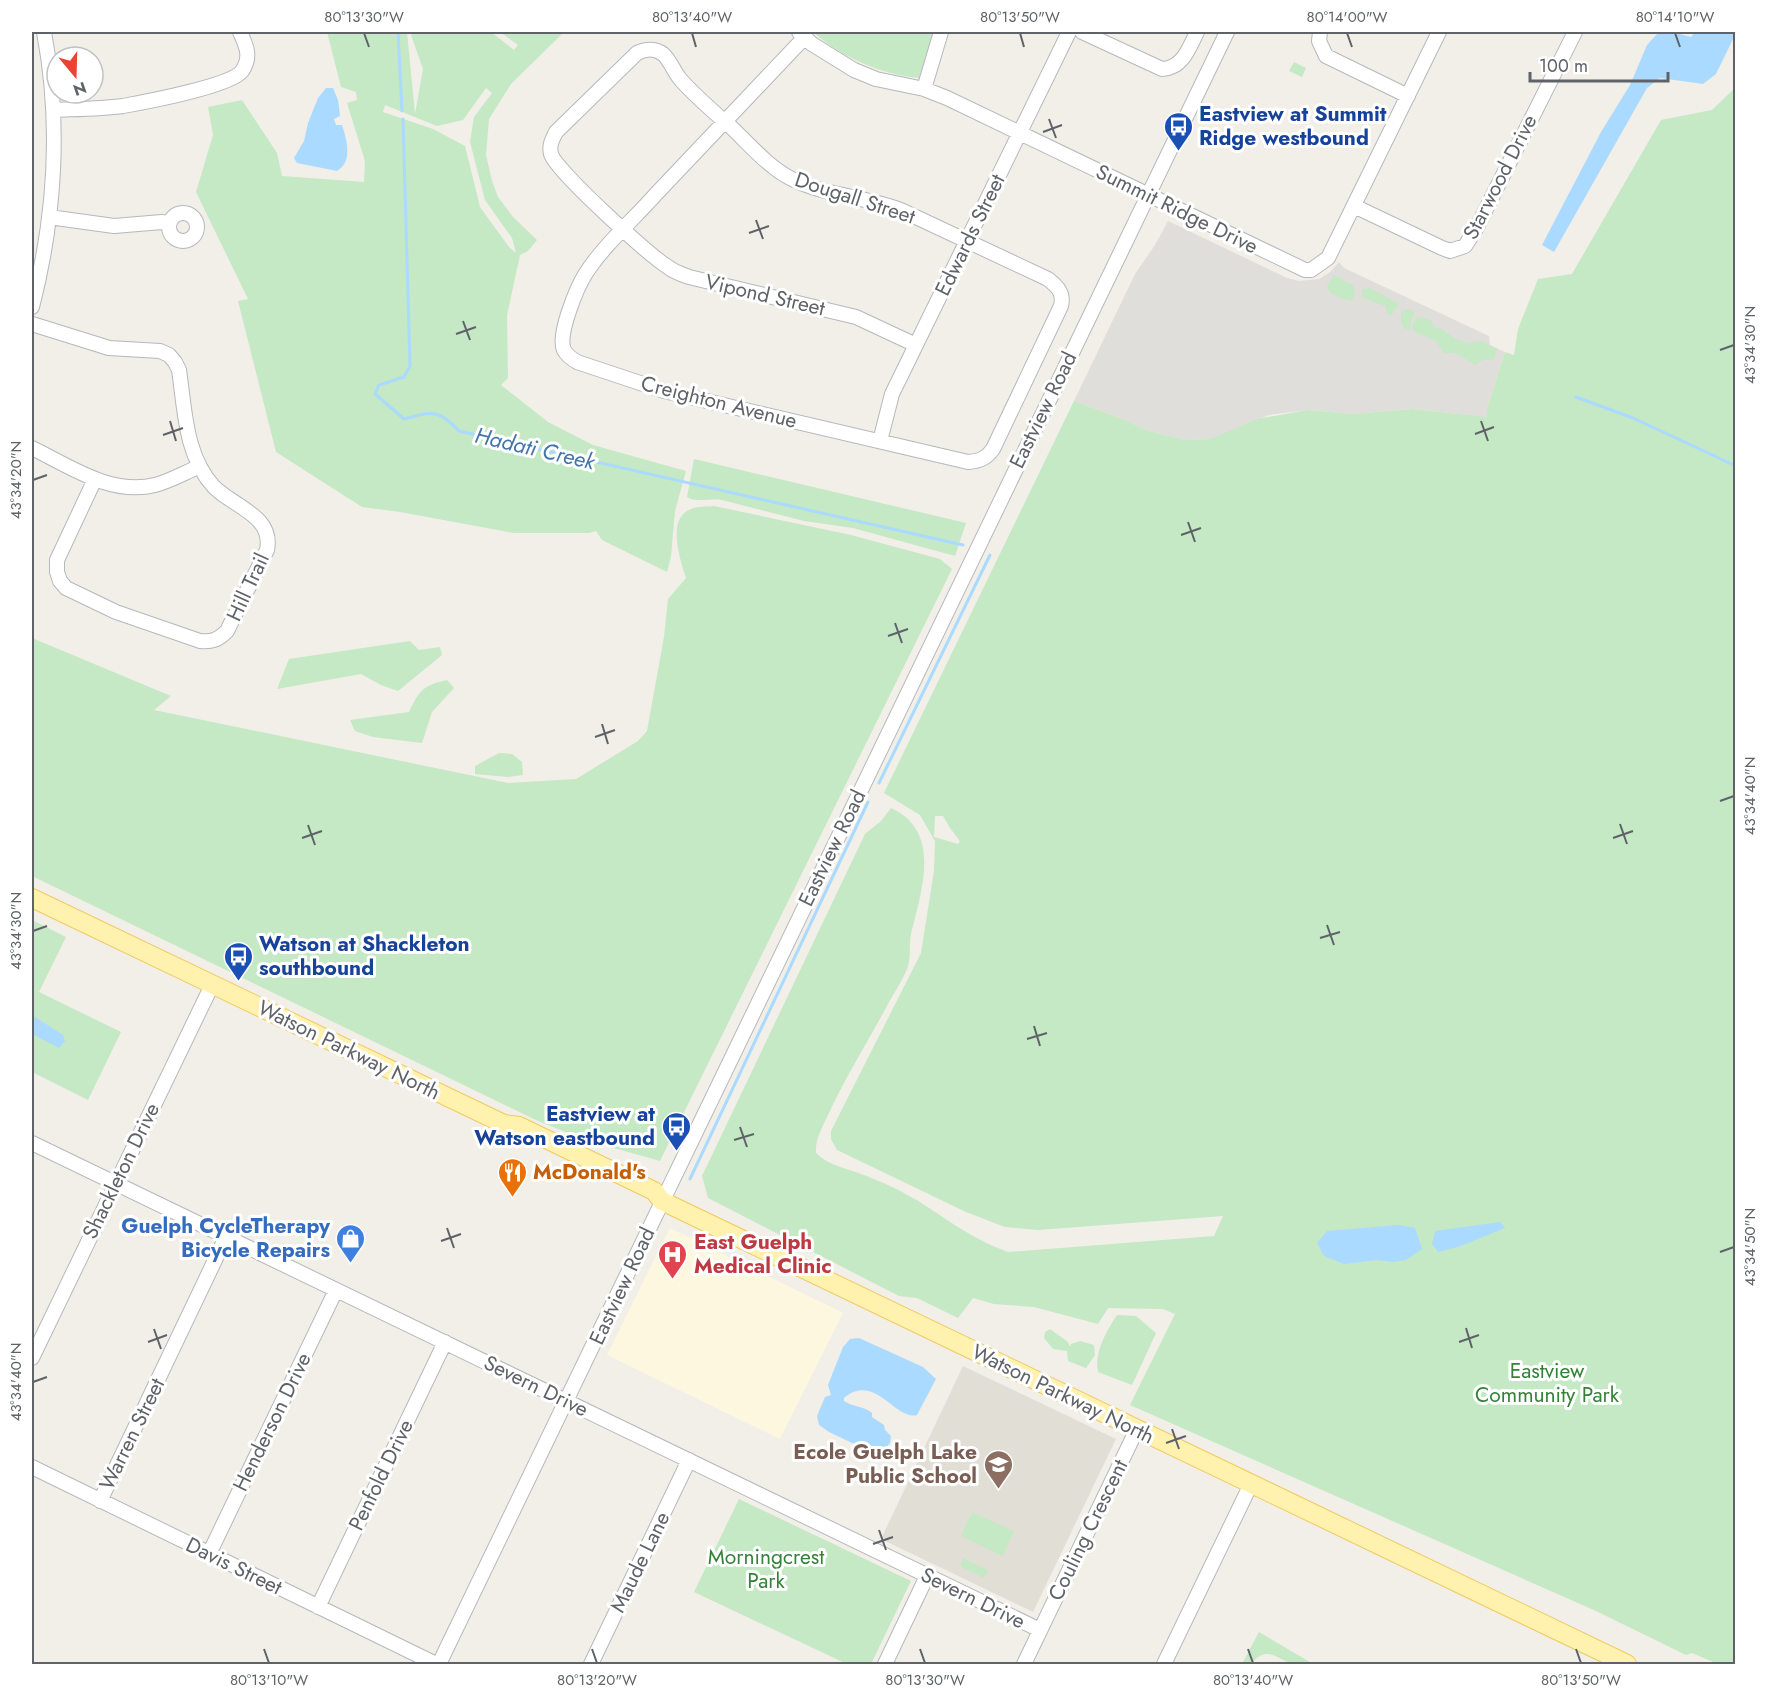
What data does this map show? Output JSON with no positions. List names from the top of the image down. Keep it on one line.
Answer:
{"streets":{"main road":["Watson Parkway North"],"street":["Starwood Drive","Dougall Street","Summit Ridge Drive","Edwards Street","Vipond Street","Creighton Avenue","Eastview Road","Hill Trail","Shackleton Drive","Severn Drive","Henderson Drive","Warren Street","Penfold Drive","Couling Crescent","Maude Lane","Davis Street"]},"crossings":[["Starwood Drive","Summit Ridge Drive"],["Dougall Street","Edwards Street"],["Dougall Street","Vipond Street"],["Dougall Street","Creighton Avenue"],["Summit Ridge Drive","Edwards Street"],["Summit Ridge Drive","Creighton Avenue"],["Summit Ridge Drive","Eastview Road"],["Edwards Street","Vipond Street"],["Edwards Street","Creighton Avenue"],["Vipond Street","Creighton Avenue"],["Eastview Road","Watson Parkway North"],["Eastview Road","Severn Drive"],["Eastview Road","Davis Street"],["Watson Parkway North","Shackleton Drive"],["Watson Parkway North","Couling Crescent"],["Shackleton Drive","Severn Drive"],["Severn Drive","Henderson Drive"],["Severn Drive","Warren Street"],["Severn Drive","Penfold Drive"],["Severn Drive","Couling Crescent"],["Severn Drive","Maude Lane"],["Henderson Drive","Davis Street"],["Warren Street","Davis Street"],["Penfold Drive","Davis Street"]],"water":["Hadati Creek"],"parks":["Eastview Community Park","Morningcrest Park"],"places":{"bus stop":["Eastview at Summit Ridge westbound","Watson at Shackleton southbound","Eastview at Watson eastbound"],"restaurant":["McDonald's"],"shop":["Guelph CycleTherapy Bicycle Repairs"],"hospital":["East Guelph Medical Clinic"],"school or university":["Ecole Guelph Lake Public School"]},"scale_bar":"100 m","north":"bottom","coordinates":["80°13'30\"W","80°13'40\"W","80°13'50\"W","80°14'00\"W","80°14'10\"W","43°34'30\"N","43°34'20\"N","43°34'40\"N","43°34'50\"N","80°13'10\"W","80°13'20\"W"]}
